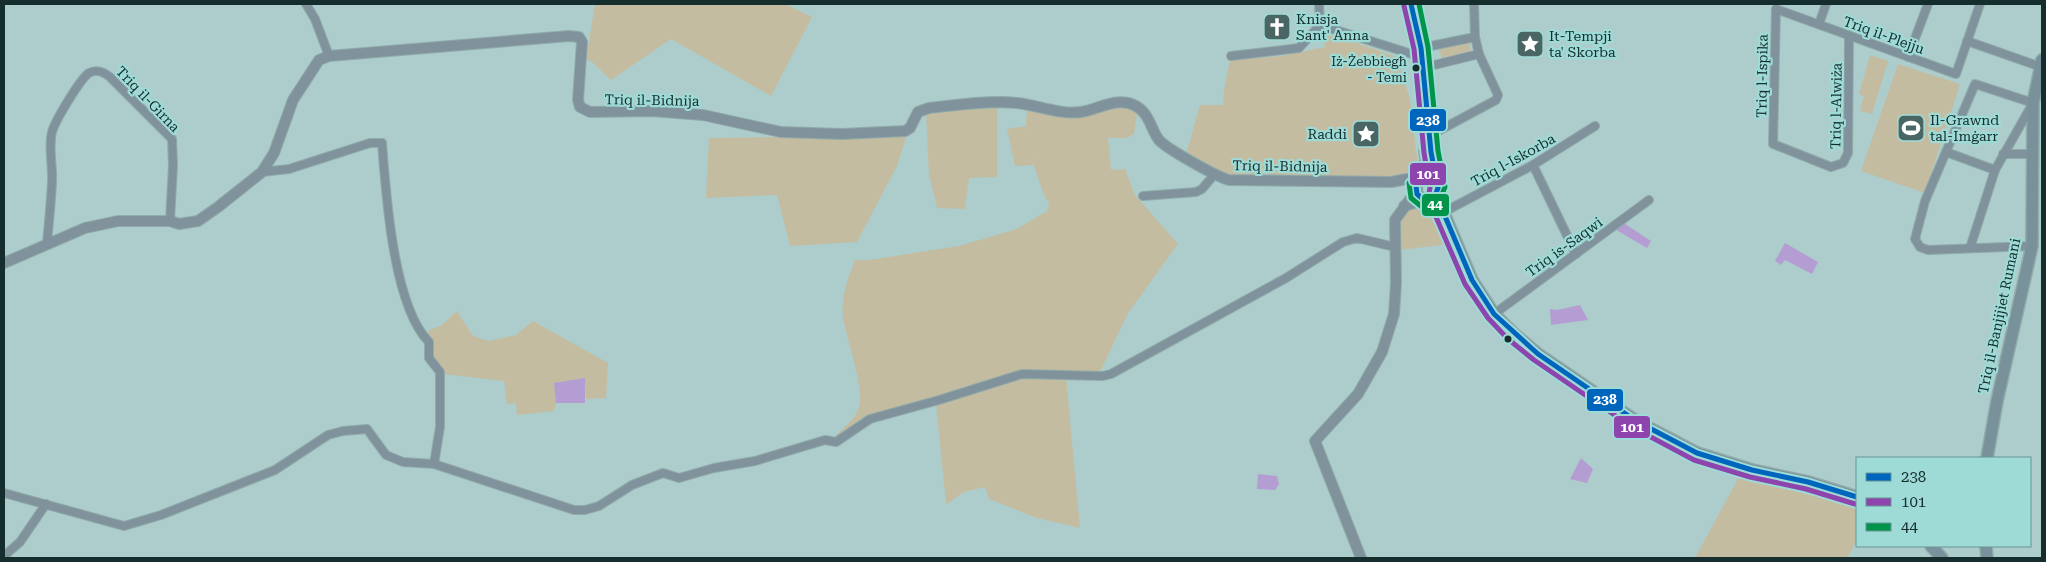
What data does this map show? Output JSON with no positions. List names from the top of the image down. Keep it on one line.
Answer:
{"streets":{"main road":["Triq il-Banjijiet Rumani"],"street":["Triq il-Plejju","Triq l-Ispika","Triq il-Girna","Triq il-Bidnija","Triq l-Alwiża","Triq l-Iskorba","Triq is-Saqwi"]},"crossings":[["Triq il-Plejju","Triq l-Ispika"],["Triq il-Plejju","Triq l-Alwiża"],["Triq l-Ispika","Triq l-Alwiża"]],"places":{"church":["Knisja Sant' Anna"],"place":["It-Tempji ta' Skorba","Raddi"],"other":["Iż-Żebbiegħ - Temi"],"sports":["Il-Grawnd tal-Imġarr"]},"lines":["transit line 238","transit line 44","transit line 101"],"legend":["238","101","44"]}
